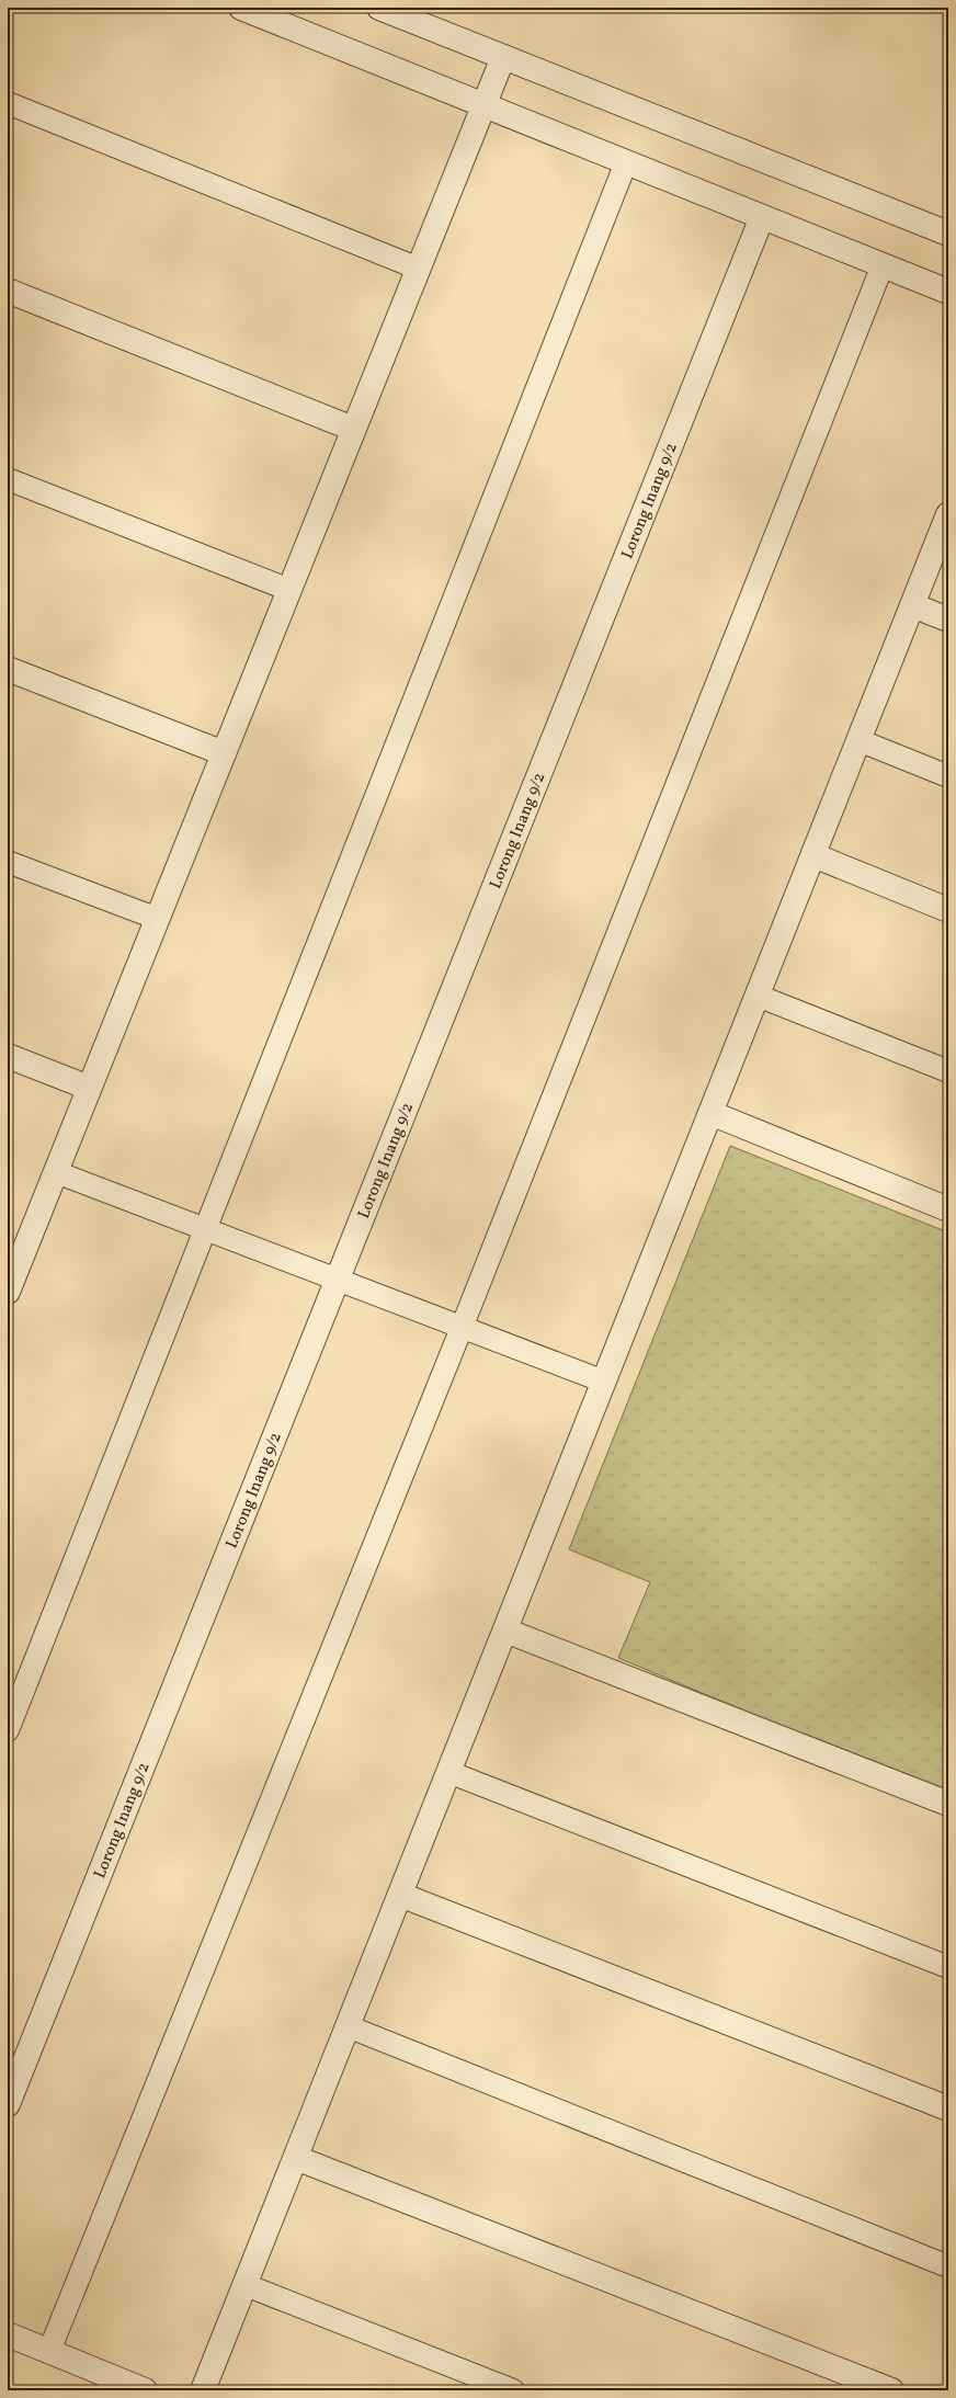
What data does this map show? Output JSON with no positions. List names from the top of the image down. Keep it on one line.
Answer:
{"streets":{"street":["Lorong Inang 9/2"]}}
